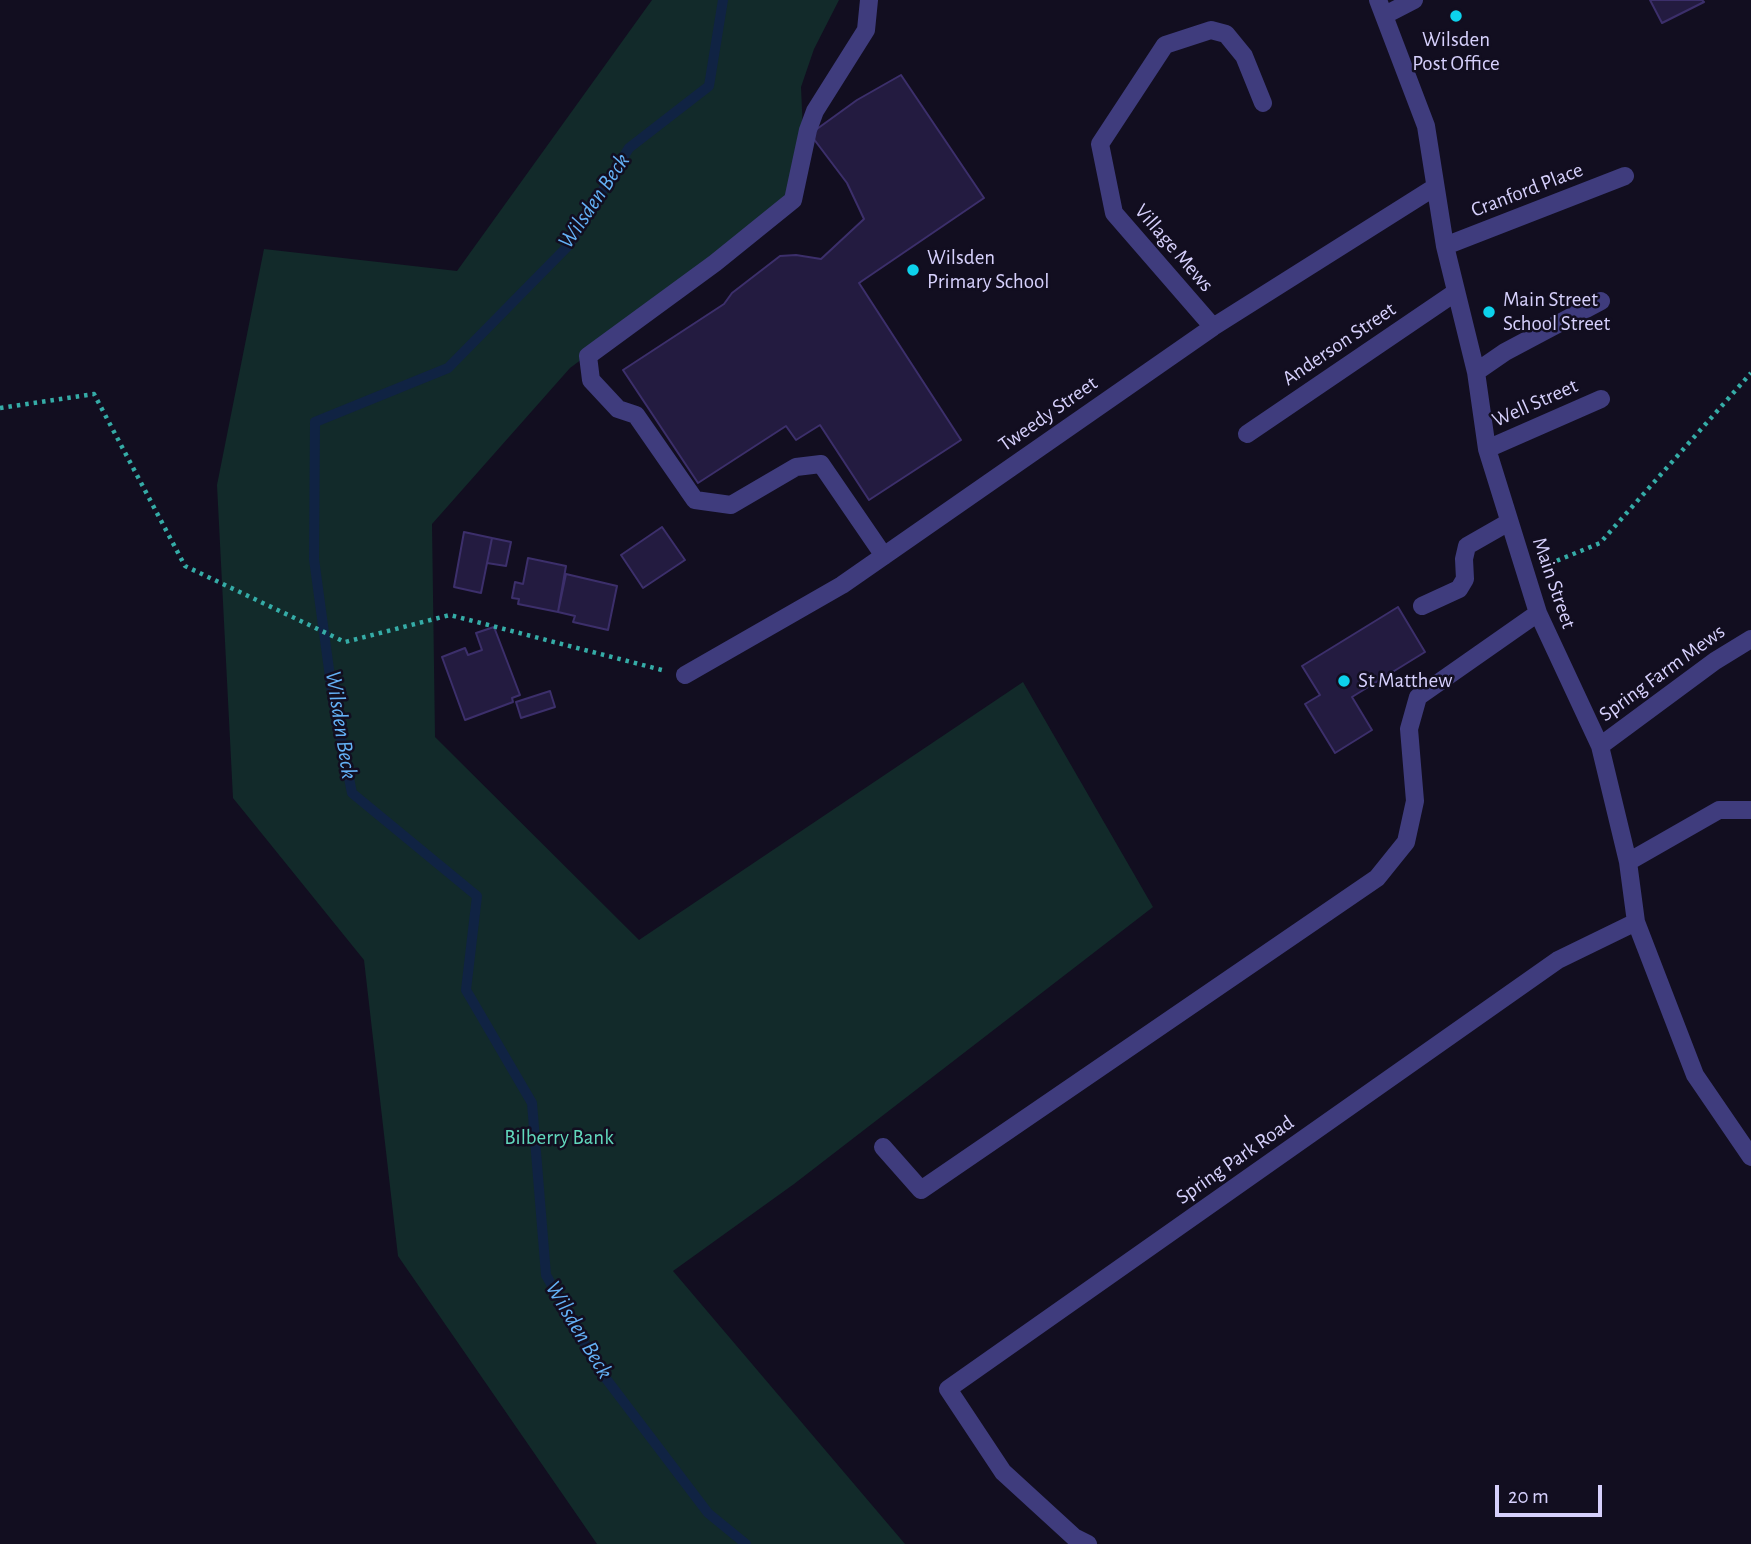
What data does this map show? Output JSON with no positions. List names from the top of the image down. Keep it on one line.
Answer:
{"streets":{"street":["Cranford Place","Village Mews","Anderson Street","Well Street","Tweedy Street","Main Street","Spring Farm Mews","Spring Park Road"]},"crossings":[["Cranford Place","Main Street"],["Village Mews","Tweedy Street"],["Anderson Street","Main Street"],["Well Street","Main Street"],["Tweedy Street","Main Street"],["Main Street","Spring Farm Mews"],["Main Street","Spring Park Road"]],"water":["Wilsden Beck"],"parks":["Bilberry Bank"],"places":["Wilsden Post Office","Wilsden Primary School","Main Street School Street","St Matthew"],"scale_bar":"20 m"}
